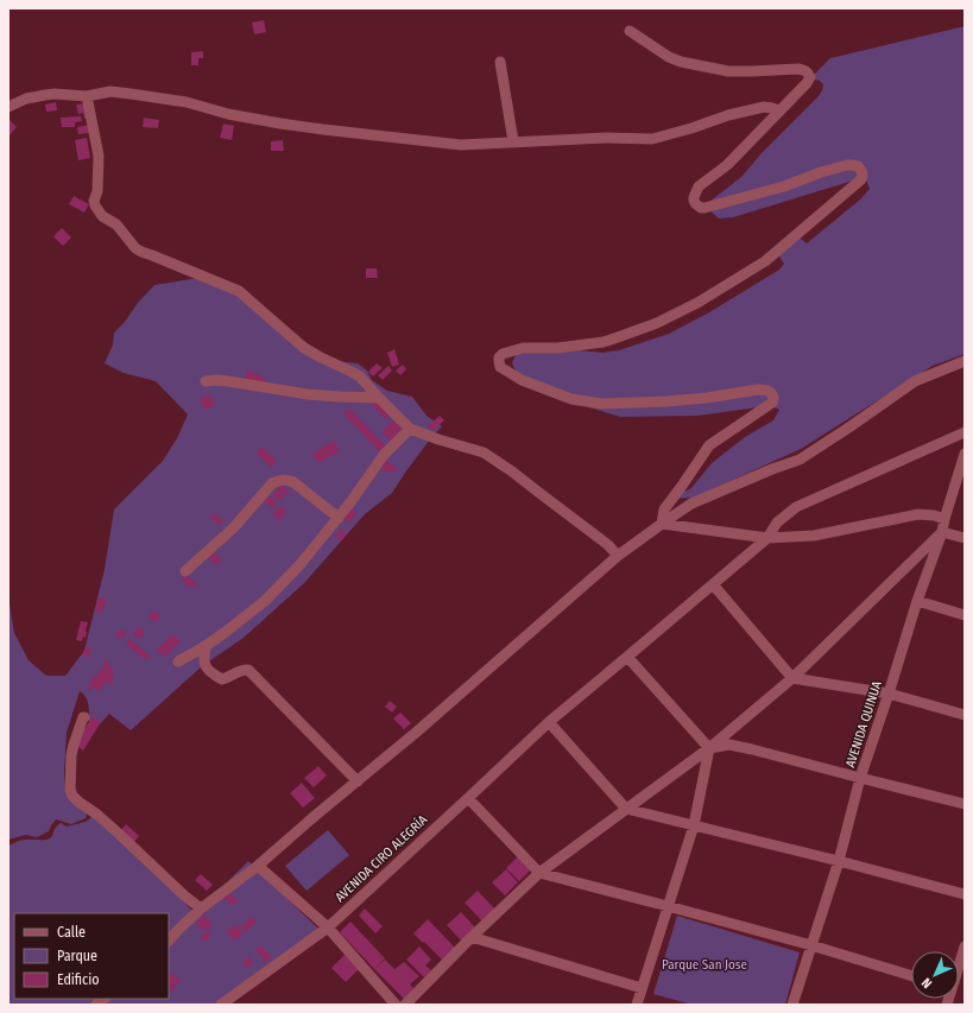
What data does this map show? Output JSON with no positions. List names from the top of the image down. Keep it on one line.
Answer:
{"streets":{"street":["AVENIDA QUINUA","AVENIDA CIRO ALEGRÍA"]},"parks":["Parque San Jose"],"legend":["Calle","Parque","Edificio"],"north":"bottom left"}
